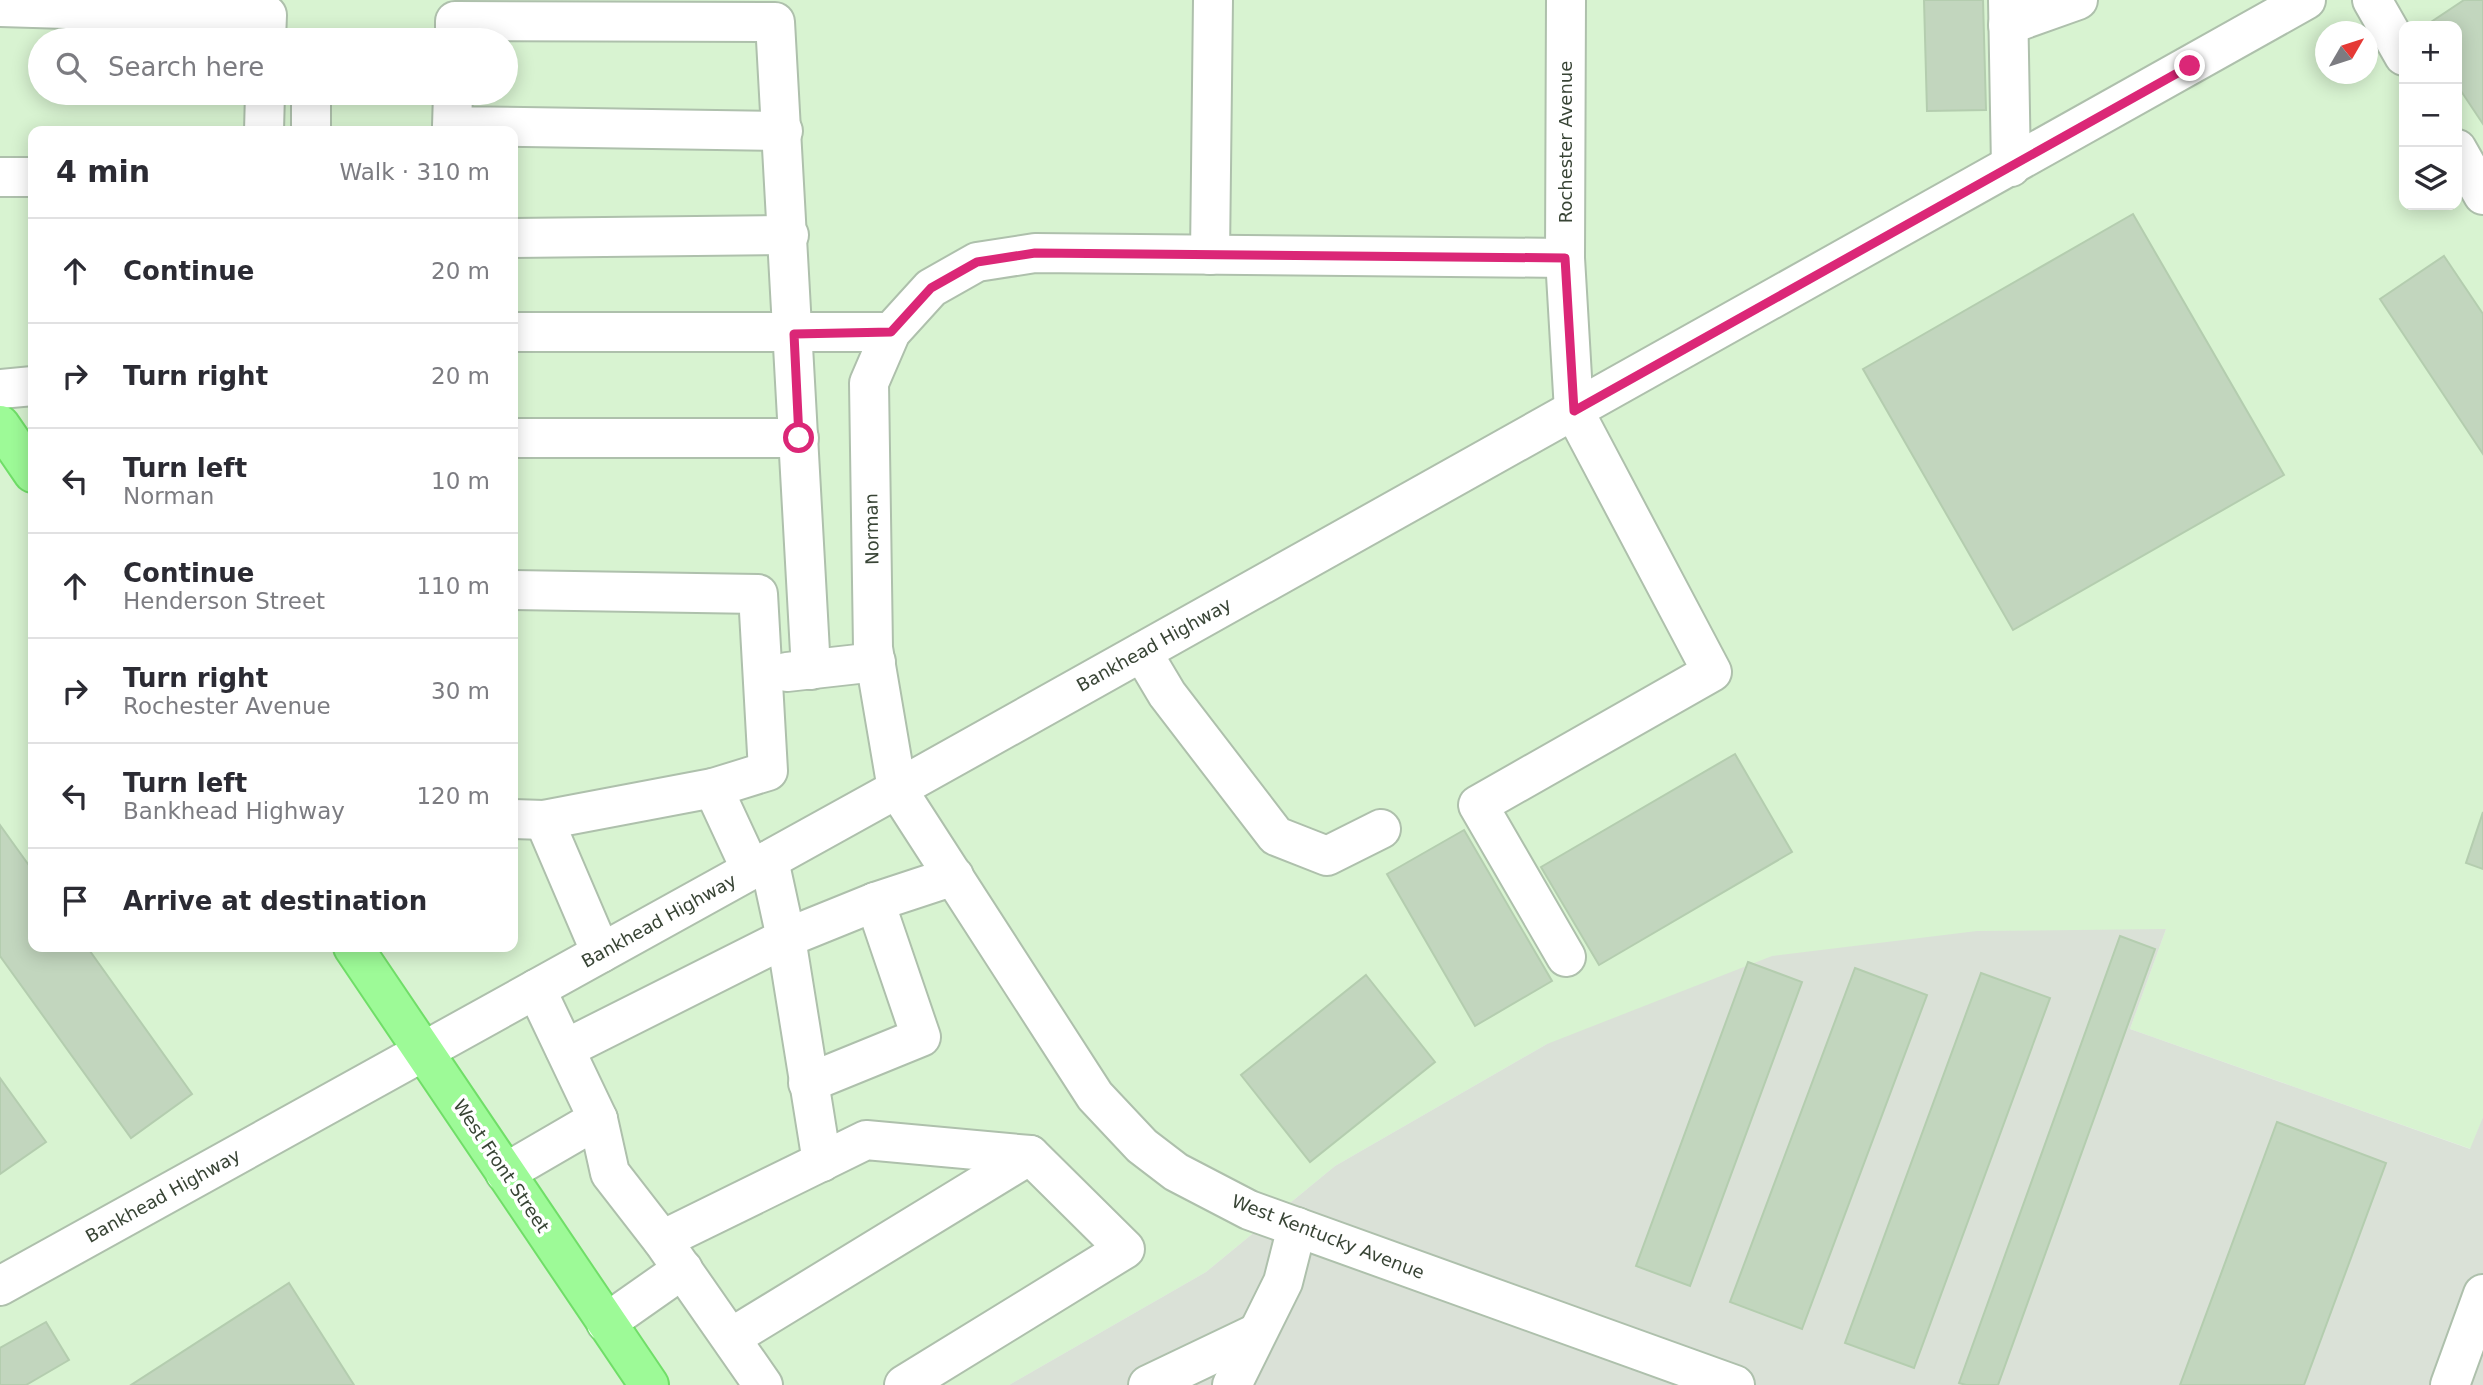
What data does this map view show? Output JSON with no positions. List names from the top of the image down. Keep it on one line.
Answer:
{"streets":{"main road":["West Front Street"],"street":["Rochester Avenue","Norman","Bankhead Highway","West Kentucky Avenue"]},"crossings":[["Rochester Avenue","Norman"],["Rochester Avenue","Bankhead Highway"],["Norman","Bankhead Highway"],["Norman","West Kentucky Avenue"],["Bankhead Highway","West Front Street"],["Bankhead Highway","West Kentucky Avenue"]],"north":"top right","page":{"map_buttons":["+","−"],"search":"Search here","heading":["4 min","Walk · 310 m"],"list":[["Continue","20 m"],["Turn right","20 m"],["Turn left","Norman","10 m"],["Continue","Henderson Street","110 m"],["Turn right","Rochester Avenue","30 m"],["Turn left","Bankhead Highway","120 m"],"Arrive at destination"]}}
